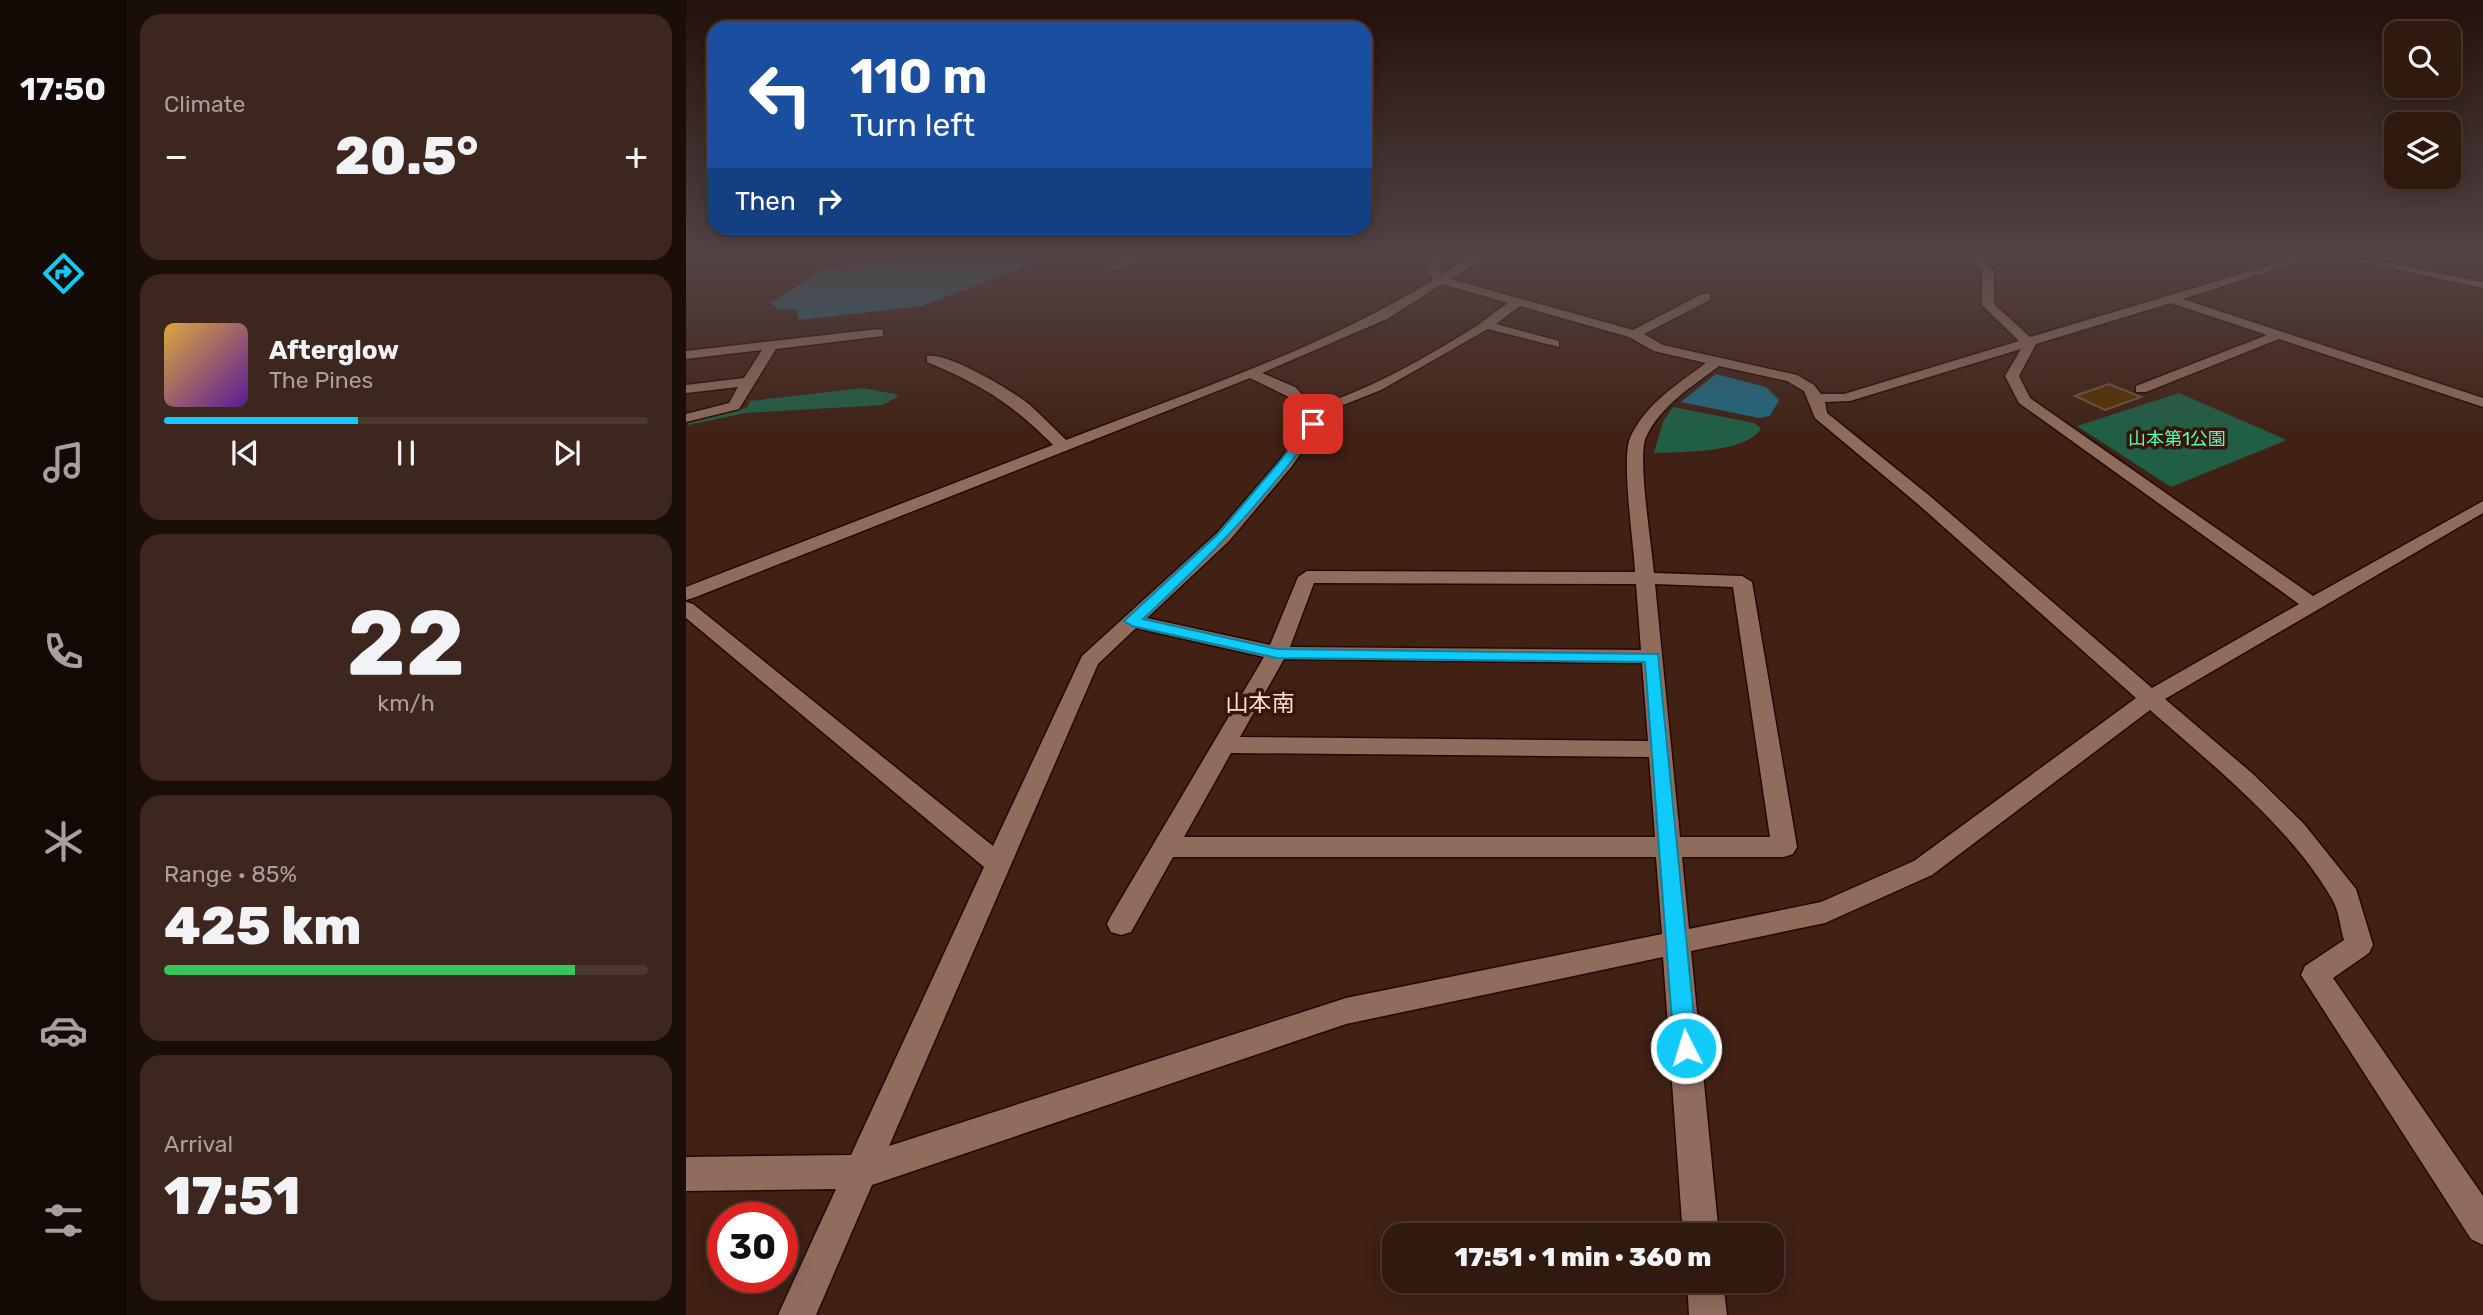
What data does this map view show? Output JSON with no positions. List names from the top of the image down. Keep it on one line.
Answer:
{"districts":["山本南"],"parks":["山本第1公園"],"page":{"tabs":"17:50","tile":["Climate",["22","km/h"],["Range · 85%","425 km"],["Arrival","17:51"]],"turn":["110 m","Turn left"],"heat":["−","20.5°","+"],"then":"Then","song":["Afterglow","The Pines"],"limit":"30","trip":"17:51 · 1 min · 360 m"}}
